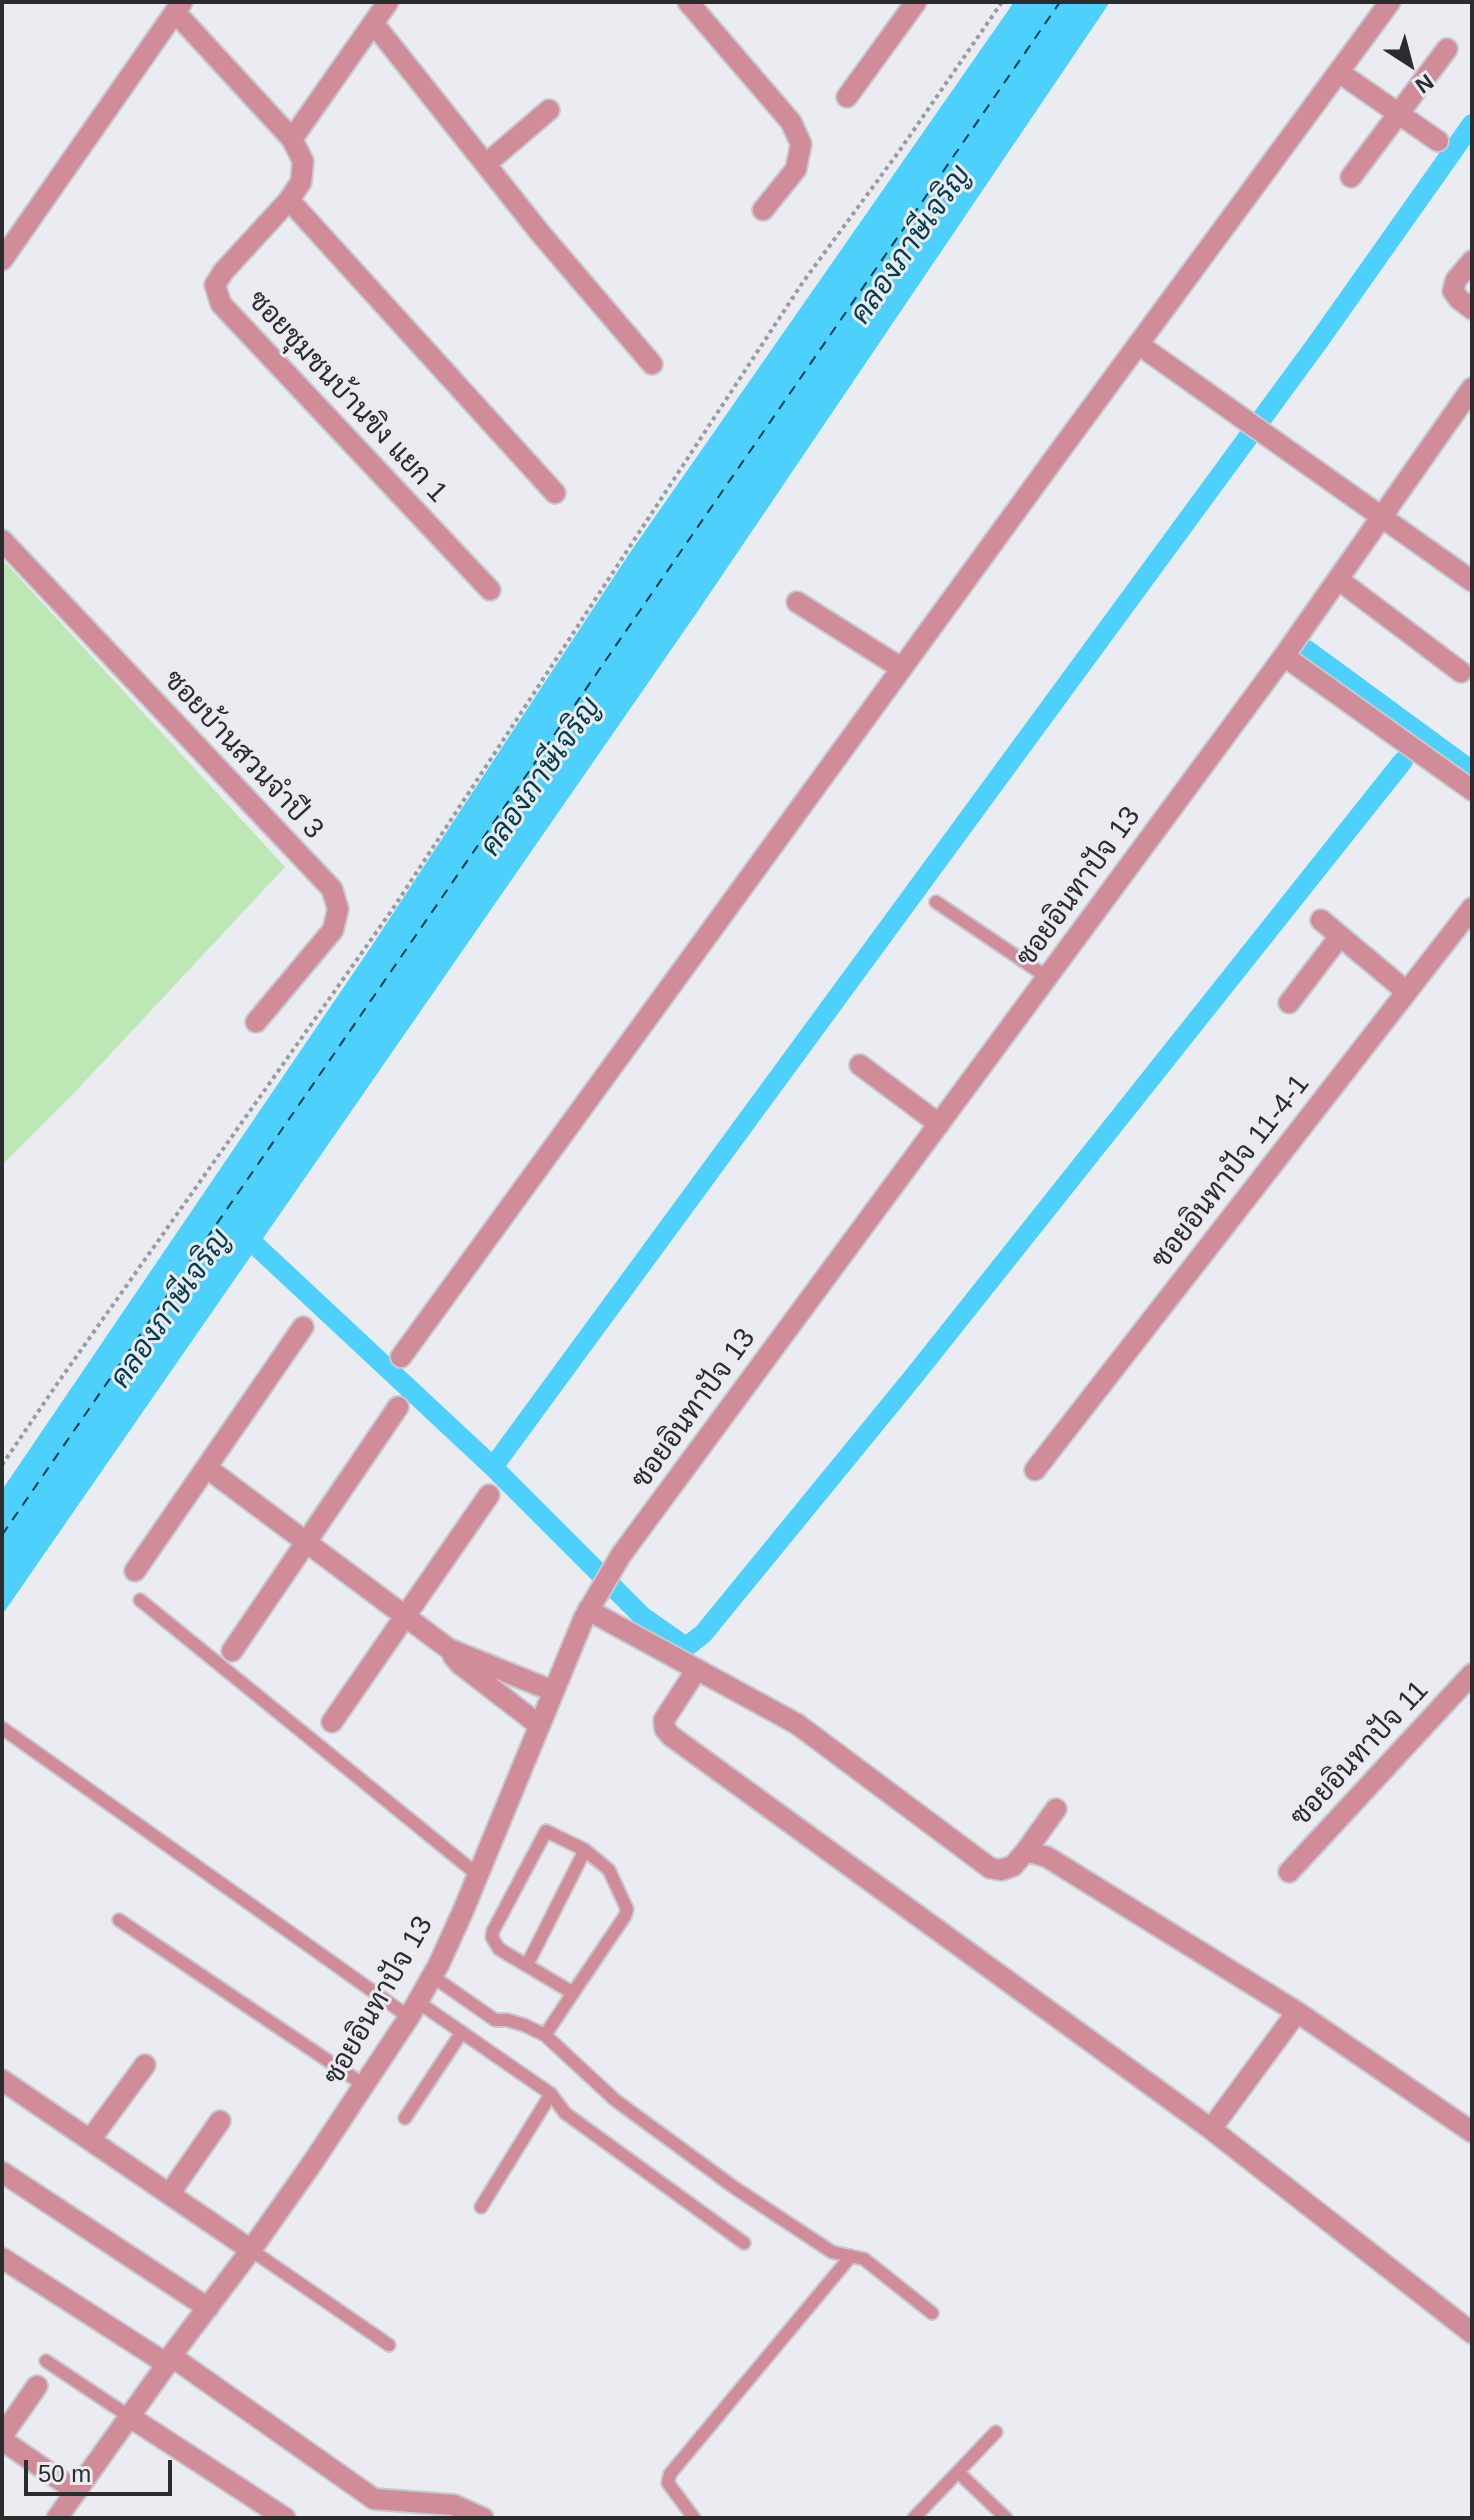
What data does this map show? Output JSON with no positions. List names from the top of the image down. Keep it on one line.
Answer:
{"streets":{"street":["ซอยชุมชนบ้านขิง แยก 1","ซอยบ้านสวนจำปี 3","ซอยอินทาปัจ 13","ซอยอินทาปัจ 11-4-1","ซอยอินทาปัจ 11"]},"water":["คลองภาษีเจริญ"],"scale_bar":"50 m","north":"bottom right"}
